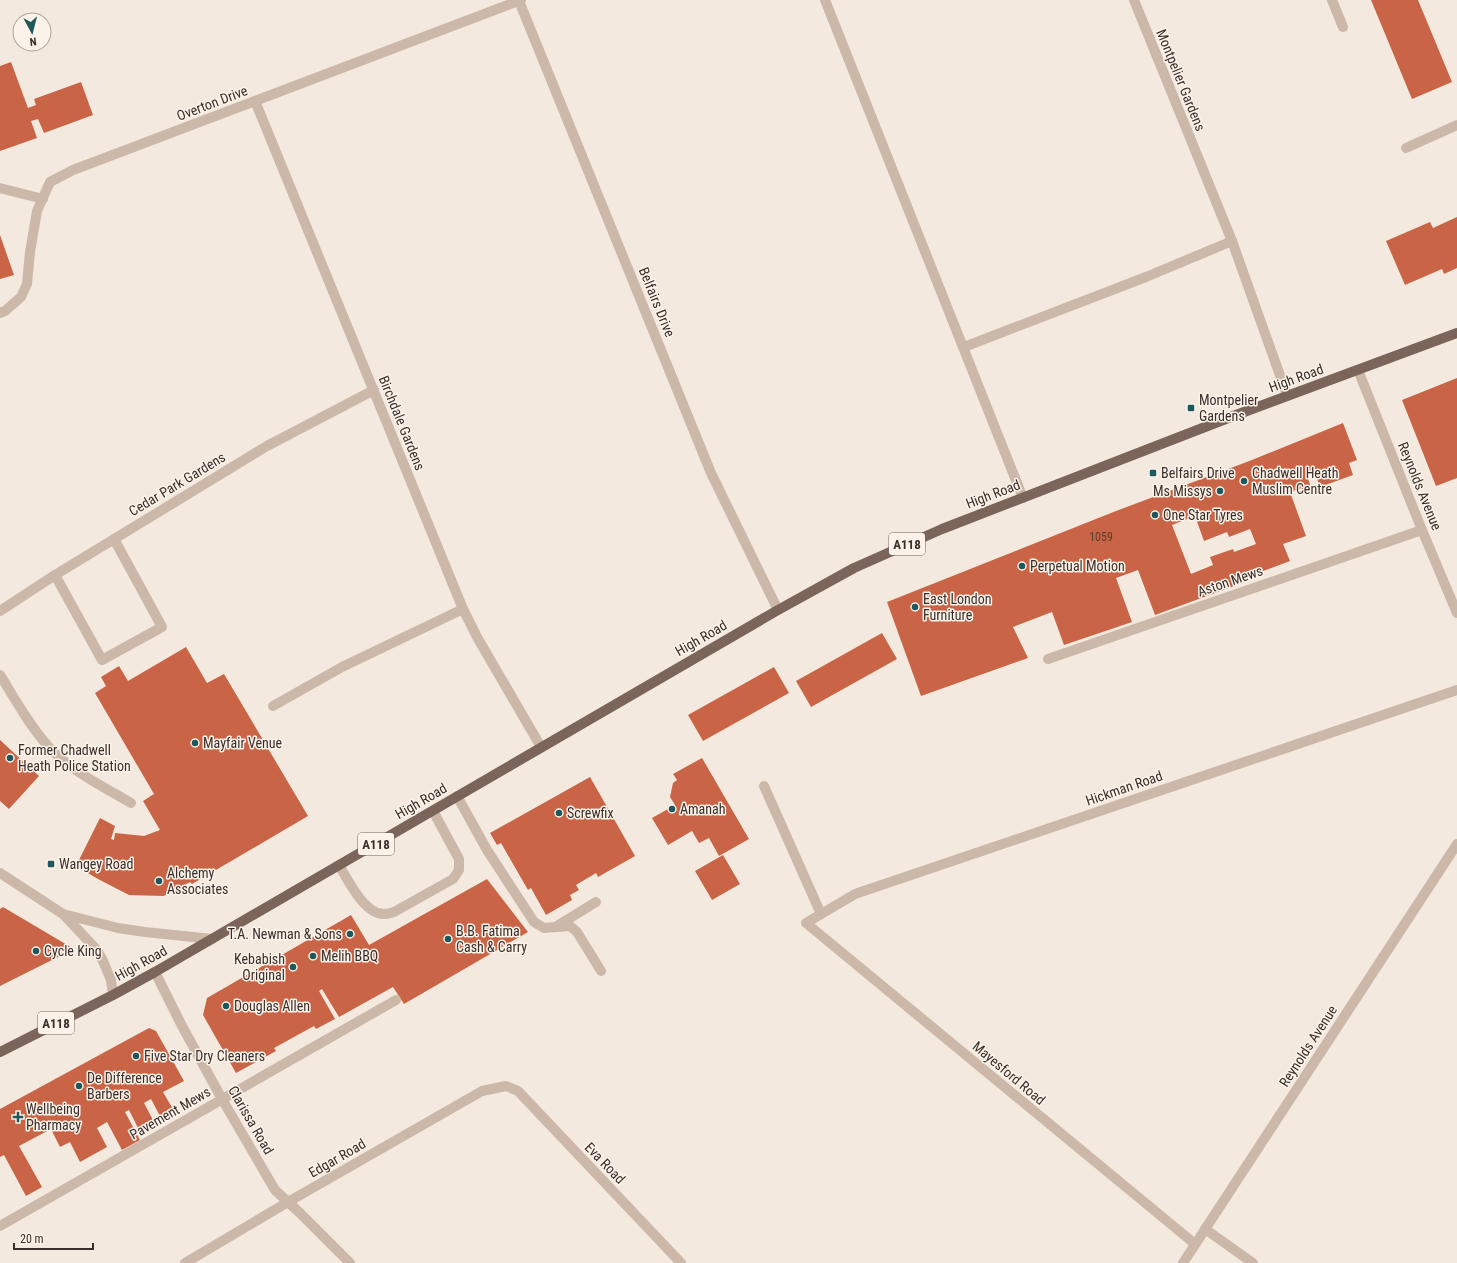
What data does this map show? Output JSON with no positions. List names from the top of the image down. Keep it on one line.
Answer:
{"streets":{"main road":["High Road","A118"],"street":["Montpelier Gardens","Overton Drive","Belfairs Drive","Birchdale Gardens","Cedar Park Gardens","Reynolds Avenue","Aston Mews","Hickman Road","Mayesford Road","Pavement Mews","Clarissa Road","Edgar Road","Eva Road"]},"crossings":[["Montpelier Gardens","High Road"],["Overton Drive","Belfairs Drive"],["Overton Drive","Birchdale Gardens"],["Belfairs Drive","High Road"],["High Road","Birchdale Gardens"],["High Road","Reynolds Avenue"],["High Road","Clarissa Road"],["Birchdale Gardens","Cedar Park Gardens"],["Reynolds Avenue","Aston Mews"],["Reynolds Avenue","Mayesford Road"],["Hickman Road","Mayesford Road"],["Pavement Mews","Clarissa Road"],["Clarissa Road","Edgar Road"],["Edgar Road","Eva Road"]],"places":{"transit":["Montpelier Gardens","Belfairs Drive","Wangey Road"],"other":["Chadwell Heath Muslim Centre","Ms Missys","One Star Tyres","Perpetual Motion","East London Furniture","Mayfair Venue","Former Chadwell Heath Police Station","Amanah","Screwfix","Alchemy Associates","T.A. Newman & Sons","B.B. Fatima Cash & Carry","Cycle King","Melih BBQ","Kebabish Original","Douglas Allen","Five Star Dry Cleaners","De Difference Barbers"],"health":["Wellbeing Pharmacy"]},"house_numbers":["1059"],"scale_bar":"20 m","north":"bottom"}
